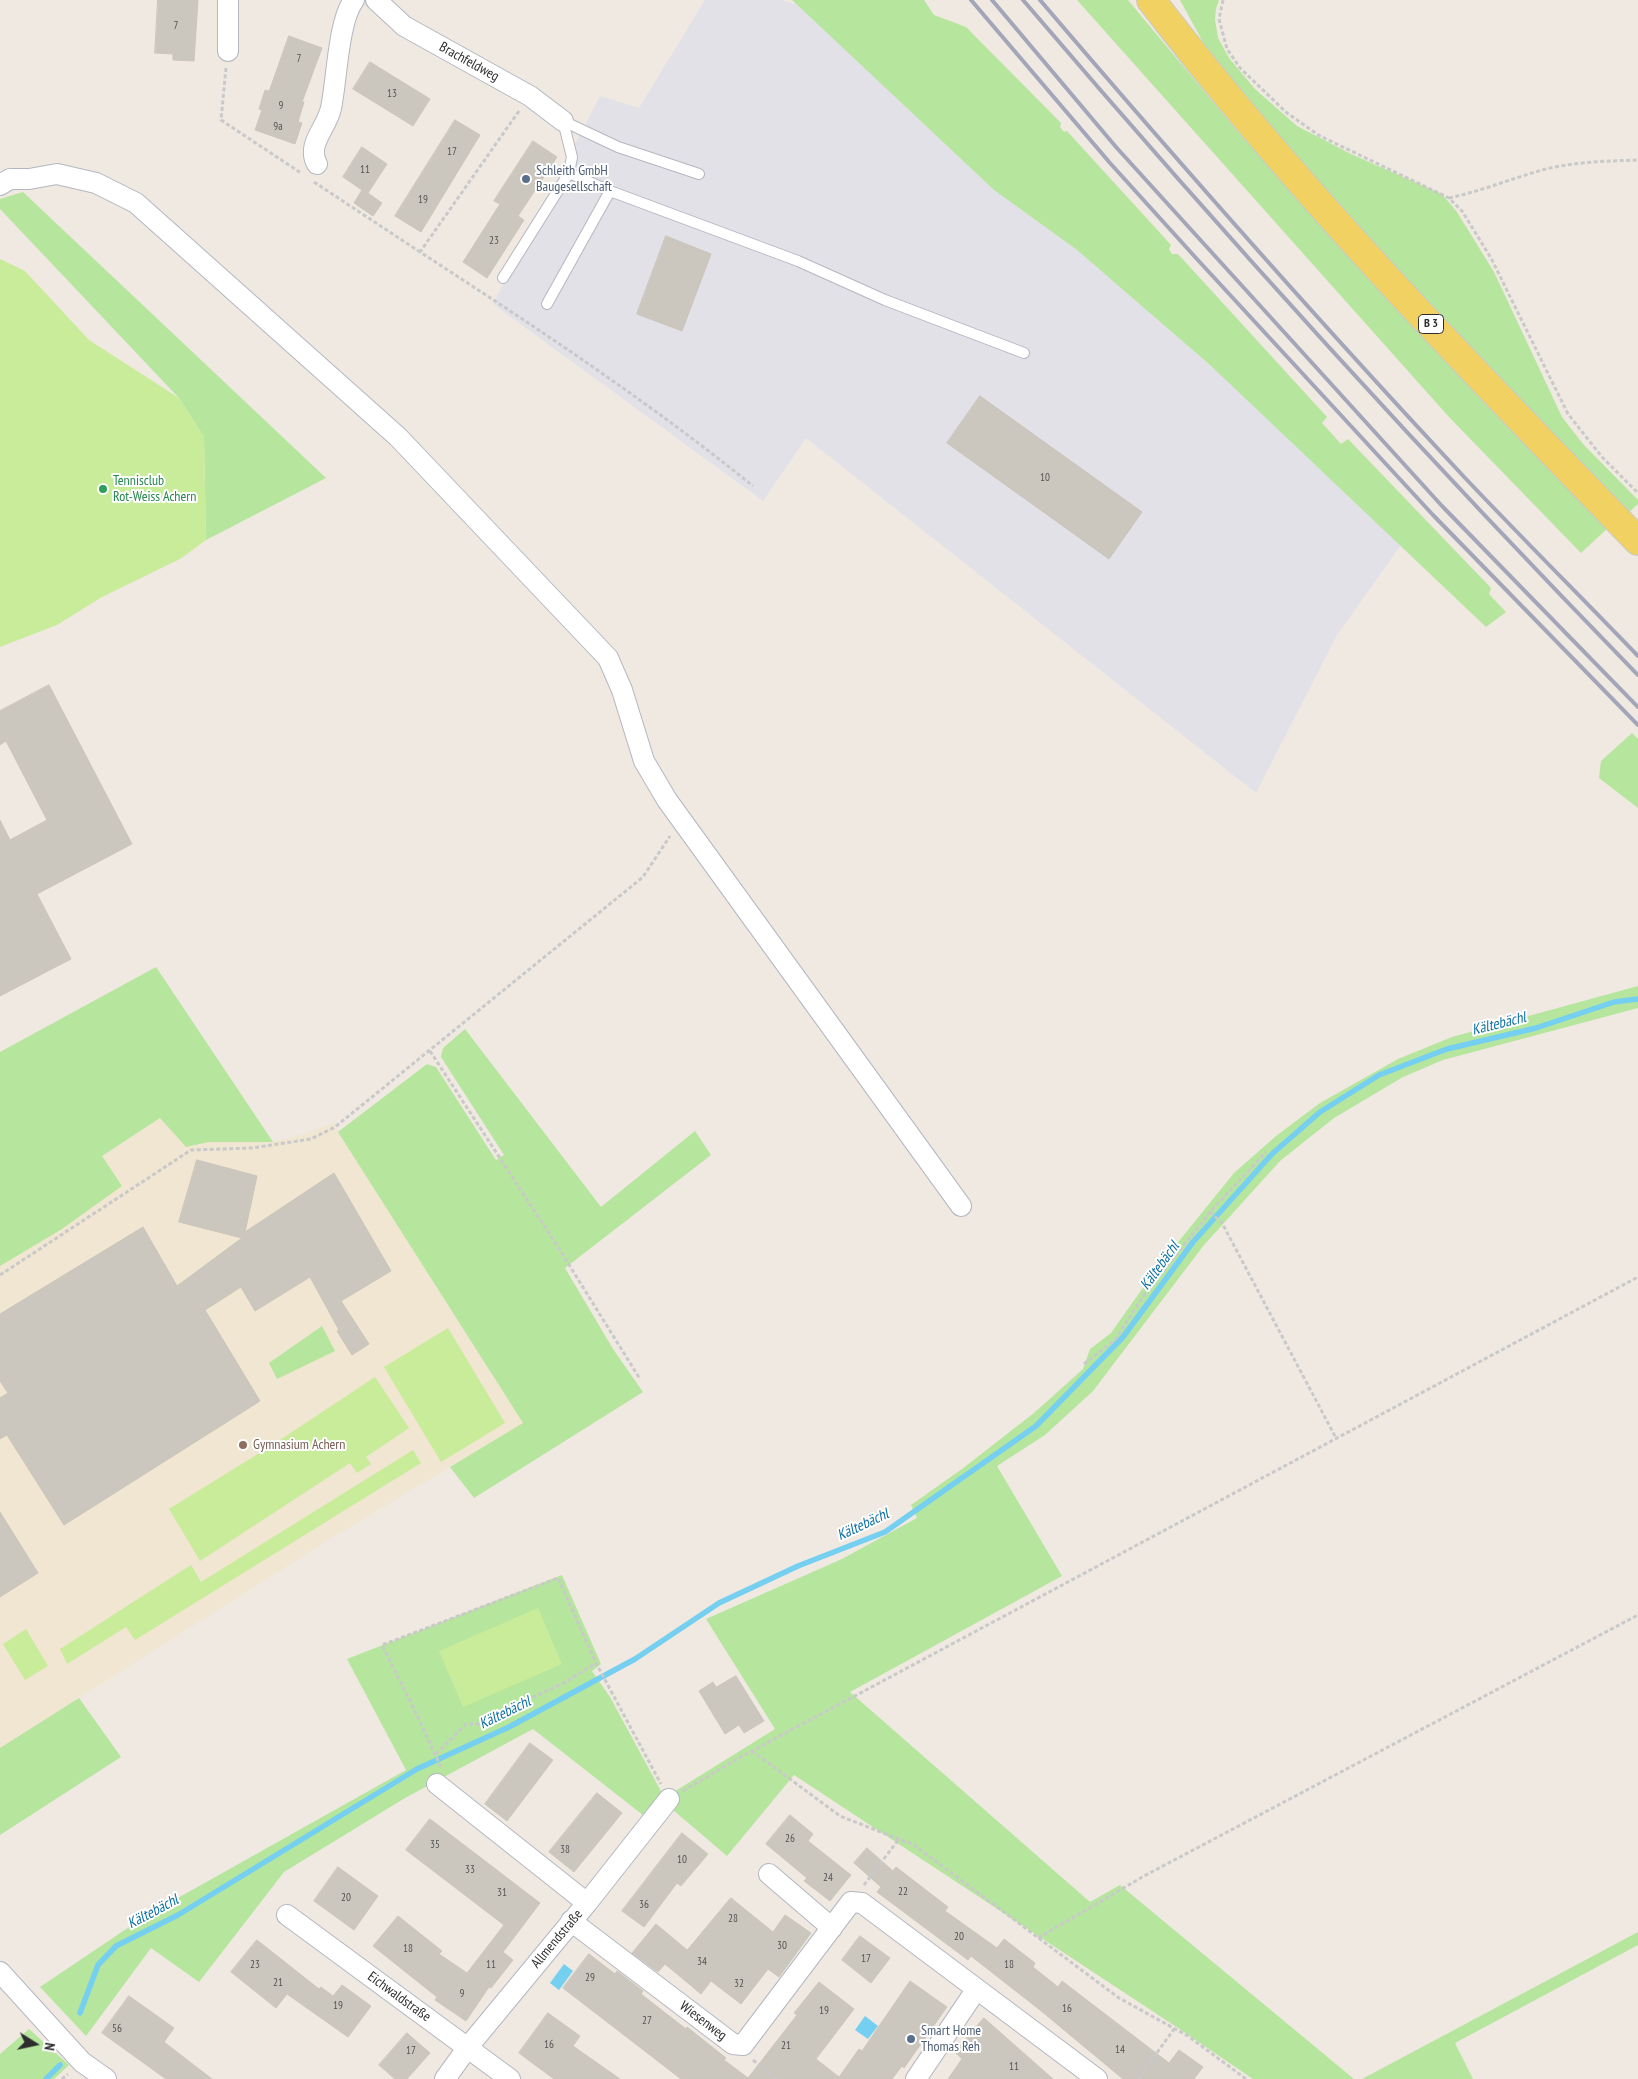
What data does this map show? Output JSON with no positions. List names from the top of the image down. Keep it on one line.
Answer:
{"streets":{"main road":["B 3"],"street":["Brachfeldweg","Allmendstraße","Eichwaldstraße","Wiesenweg"]},"crossings":[["Allmendstraße","Eichwaldstraße"],["Allmendstraße","Wiesenweg"]],"water":["Kältebächl"],"places":["Schleith GmbH Baugesellschaft","Tennisclub Rot-Weiss Achern","Gymnasium Achern","Smart Home Thomas Reh"],"house_numbers":["7","7","13","9","9a","17","11","19","23","10","26","35","38","10","33","24","22","31","20","36","28","20","30","18","17","34","23","11","18","29","21","32","9","19","16","19","27","56","16","21","14","17","11"],"north":"right"}
